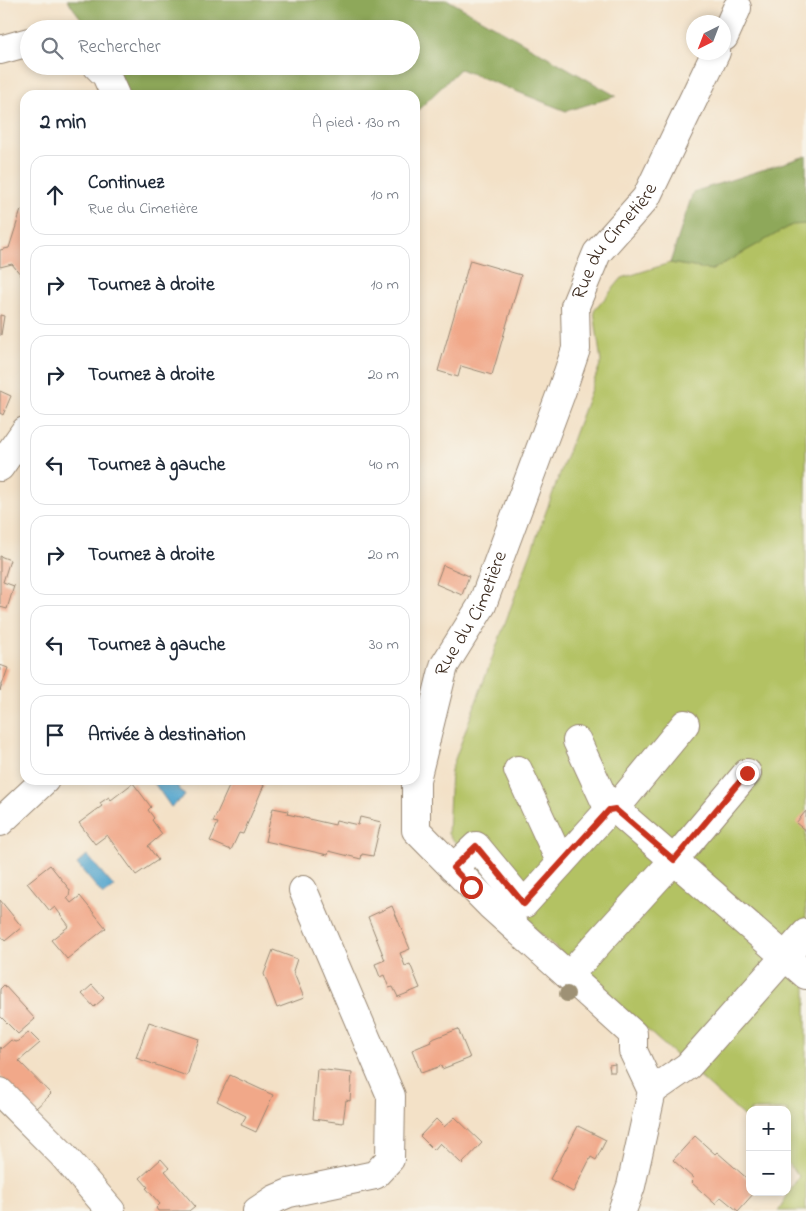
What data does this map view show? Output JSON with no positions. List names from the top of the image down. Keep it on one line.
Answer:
{"streets":{"street":["Rue du Cimetière"]},"north":"bottom left","page":{"search":"Rechercher","heading":["2 min","À pied · 130 m"],"list":[["Continuez","Rue du Cimetière","10 m"],["Tournez à droite","10 m"],["Tournez à droite","20 m"],["Tournez à gauche","40 m"],["Tournez à droite","20 m"],["Tournez à gauche","30 m"],"Arrivée à destination"],"map_buttons":["+","−"]}}
